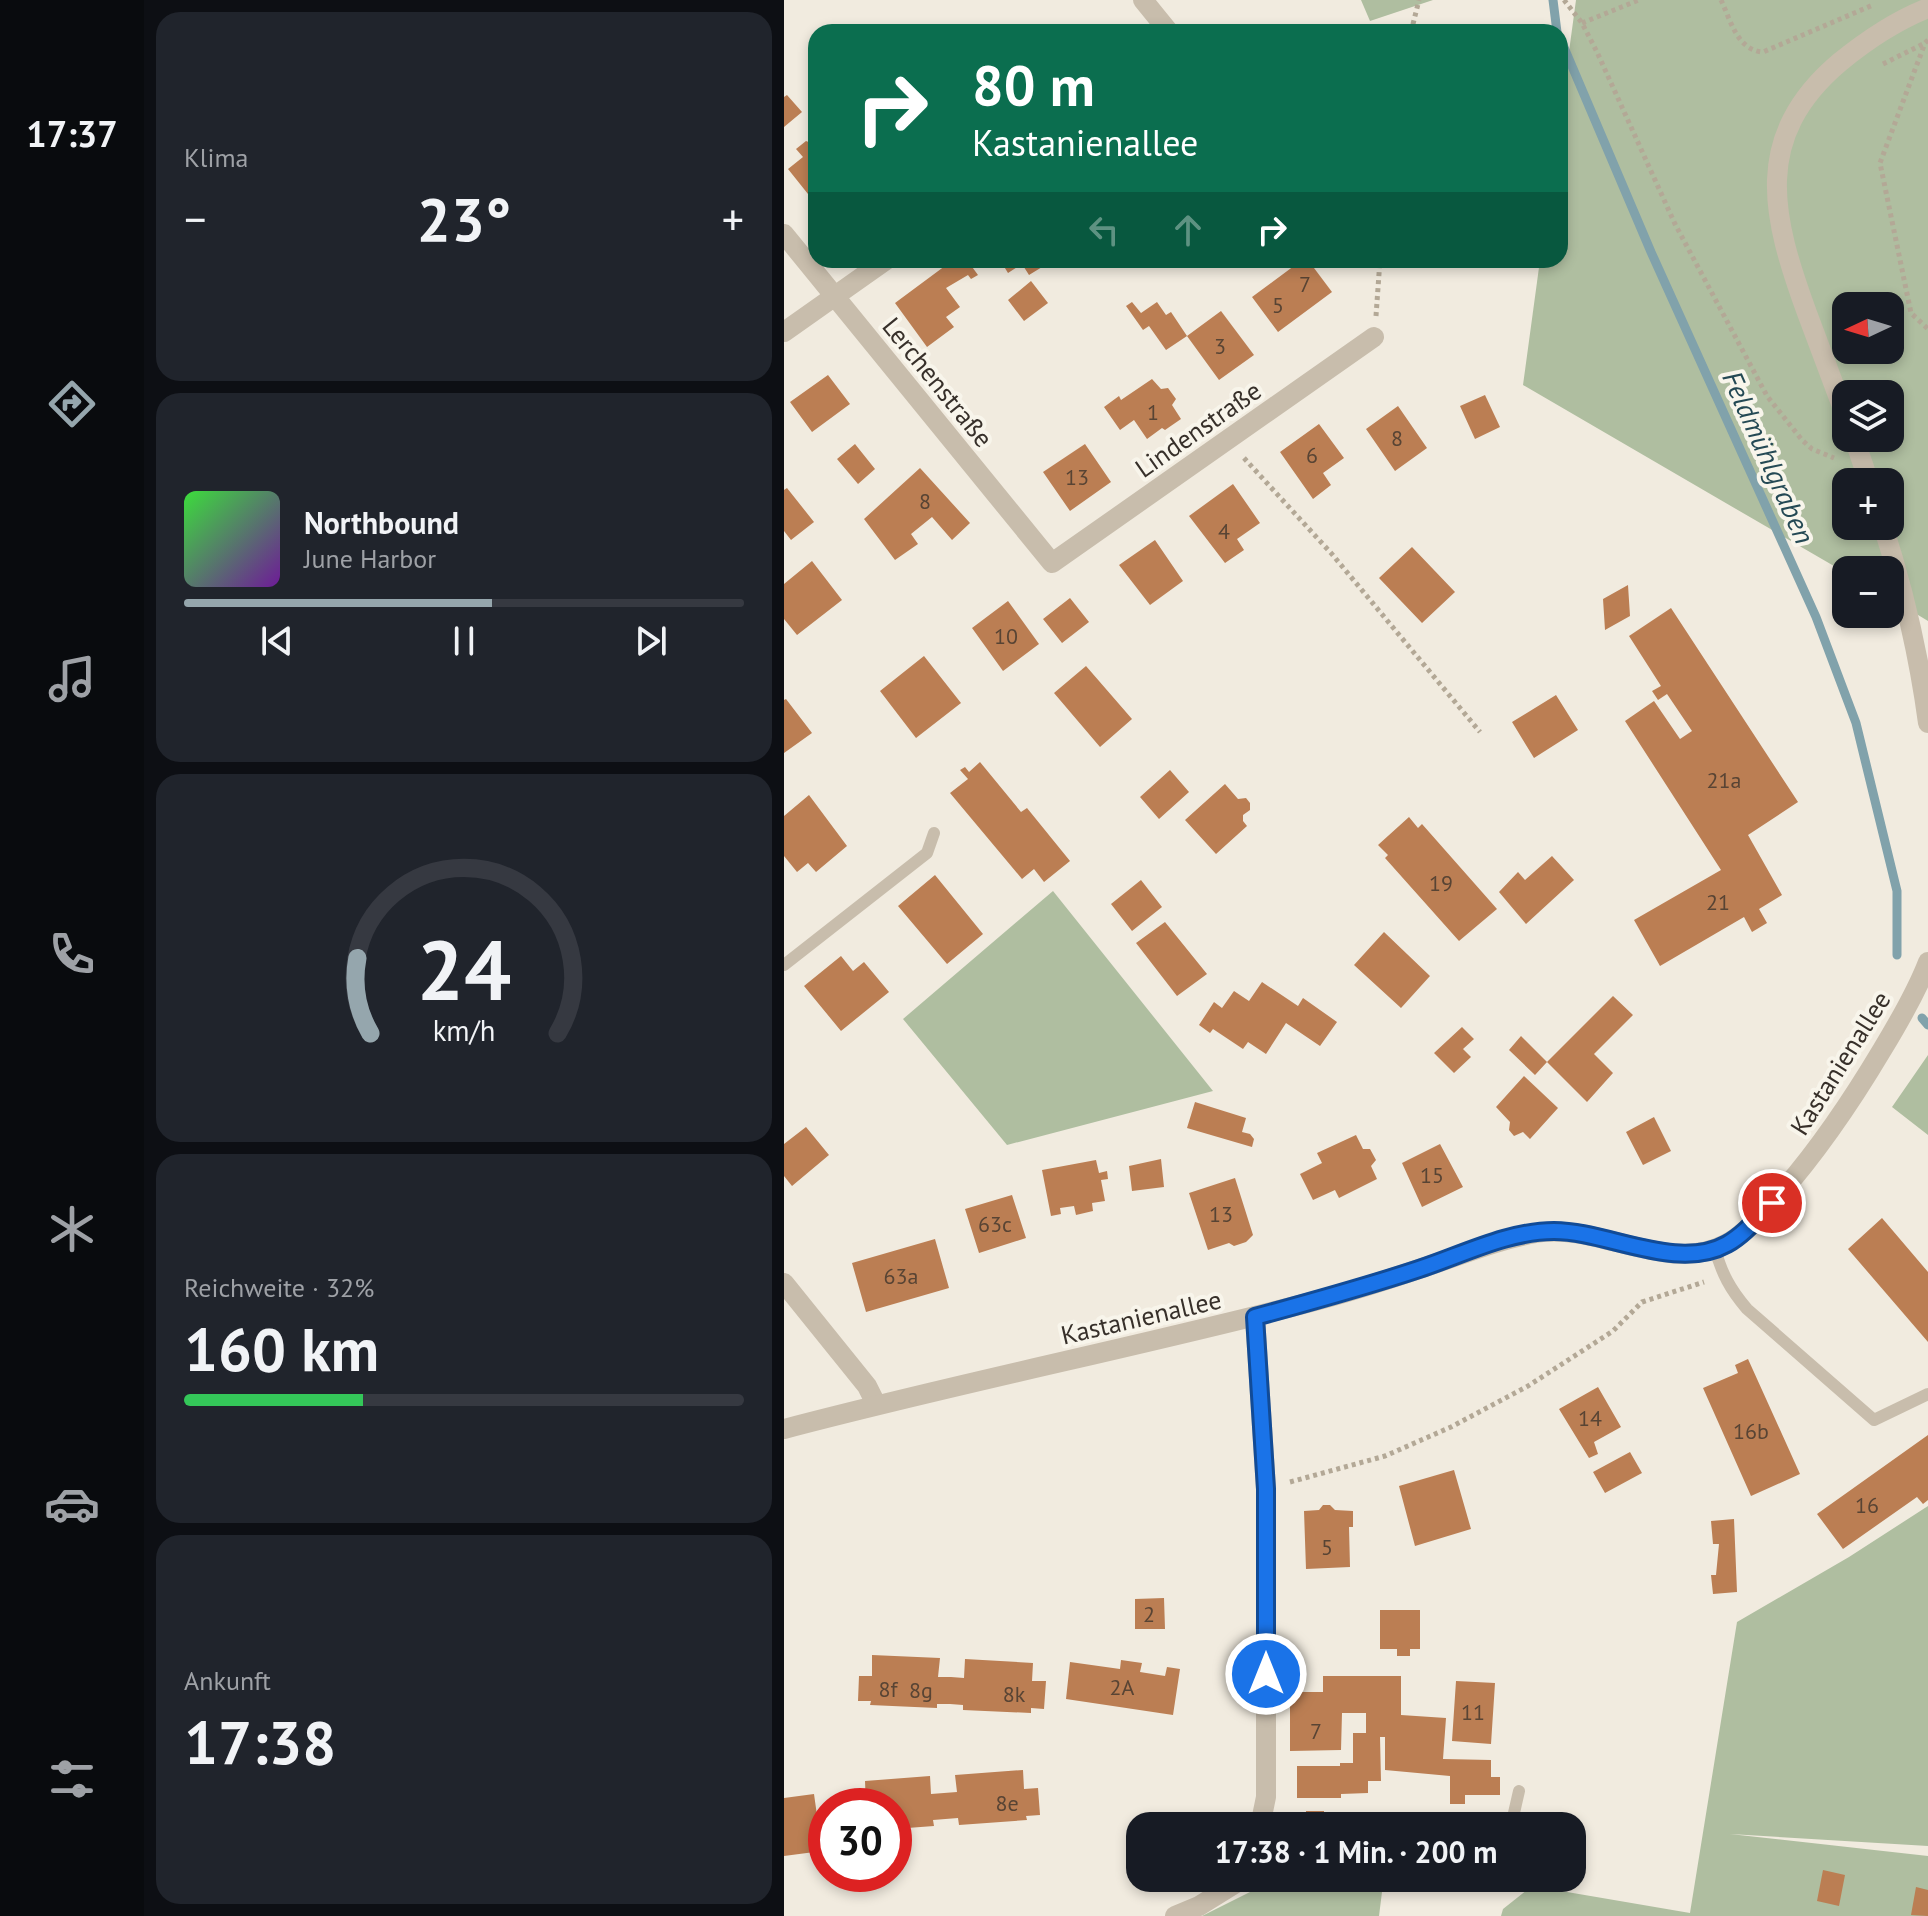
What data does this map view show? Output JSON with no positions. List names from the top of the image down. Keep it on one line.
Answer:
{"streets":{"street":["Lerchenstraße","Lindenstraße","Kastanienallee"]},"crossings":[["Lerchenstraße","Lindenstraße"]],"water":["Feldmühlgraben"],"house_numbers":["7","5","3","1","8","6","13","8","4","10","21a","19","21","15","13","63c","63a","14","16b","16","5","2","2A","8f","8g","8k","11","7","8e"],"north":"left","page":{"tabs":"17:37","tile":["Klima",["Reichweite · 32%","160 km"],["Ankunft","17:38"]],"turn":["80 m","Kastanienallee"],"heat":["−","23°","+"],"map_buttons":["+","−"],"song":["Northbound","June Harbor"],"limit":"30","trip":"17:38 · 1 Min. · 200 m","gauge":["24","km/h"]}}
